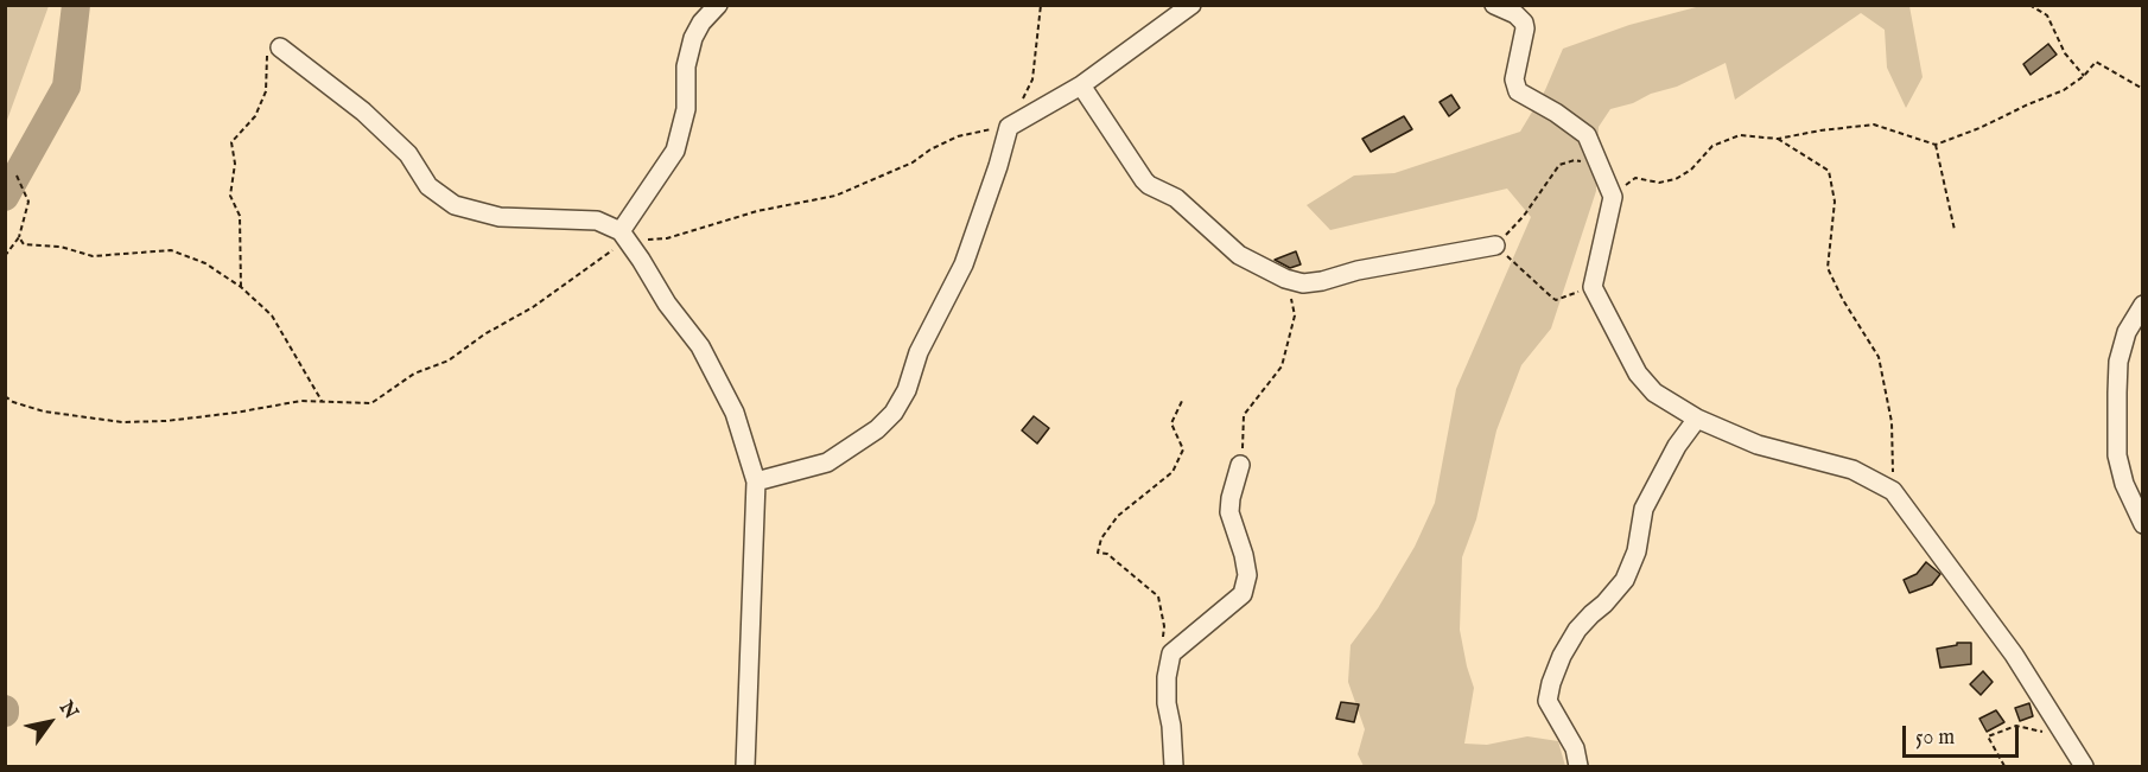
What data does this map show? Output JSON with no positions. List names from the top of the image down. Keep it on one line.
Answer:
{"scale_bar":"50 m","north":"top right"}
